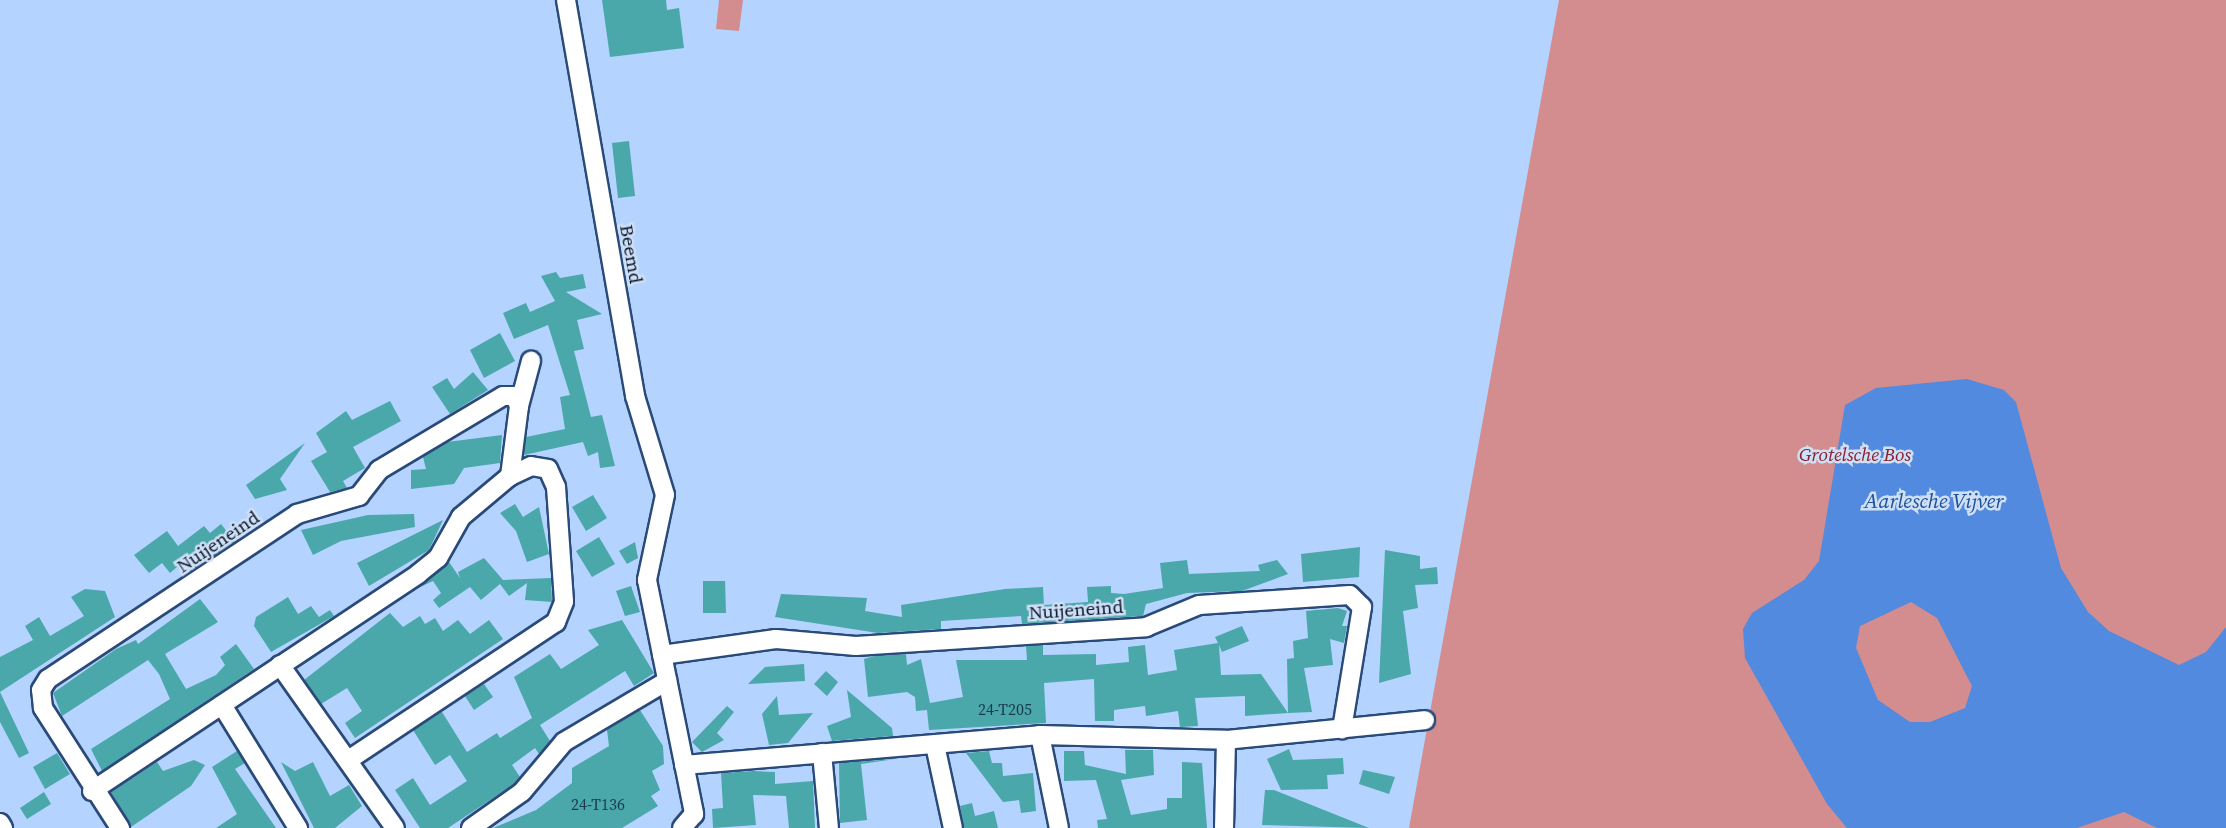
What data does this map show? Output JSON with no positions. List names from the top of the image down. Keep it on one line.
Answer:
{"streets":{"street":["Beemd","Nuijeneind"]},"crossings":[["Beemd","Nuijeneind"]],"water":["Aarlesche Vijver"],"parks":["Grotelsche Bos"],"house_numbers":["24-T205","24-T136"]}
